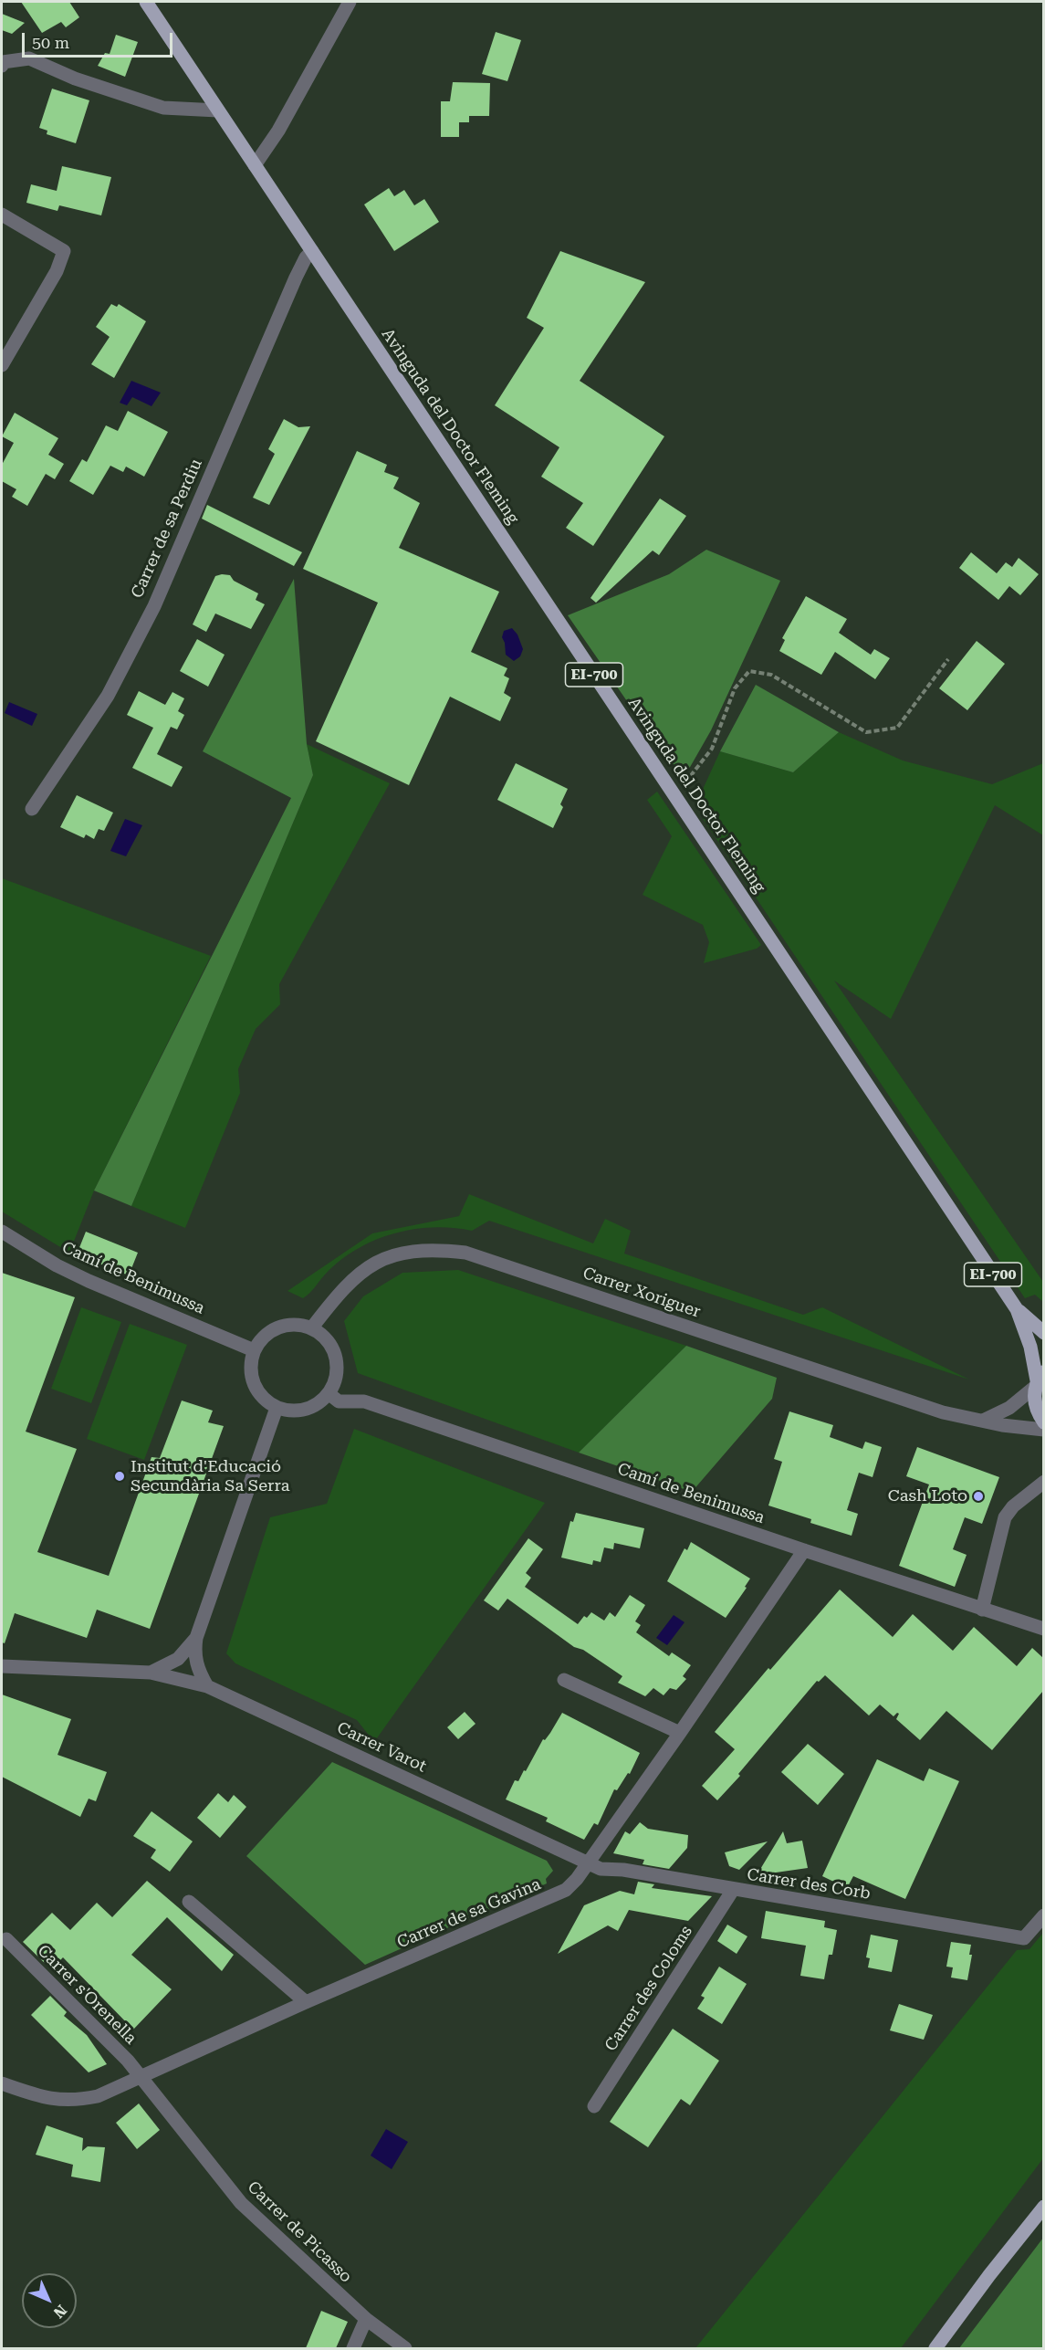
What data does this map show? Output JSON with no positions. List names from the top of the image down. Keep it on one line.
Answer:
{"streets":{"main road":["Avinguda del Doctor Fleming","EI-700"],"street":["Carrer de sa Perdiu","Camí de Benimussa","Carrer Xoriguer","Carrer Varot","Carrer des Corb","Carrer de sa Gavina","Carrer des Coloms","Carrer s'Orenella","Carrer de Picasso"]},"crossings":[["Avinguda del Doctor Fleming","Carrer de sa Perdiu"],["Avinguda del Doctor Fleming","EI-700"],["Camí de Benimussa","Carrer Xoriguer"],["Camí de Benimussa","Carrer de sa Gavina"],["Carrer Varot","Carrer des Corb"],["Carrer Varot","Carrer de sa Gavina"],["Carrer des Corb","Carrer de sa Gavina"],["Carrer des Corb","Carrer des Coloms"],["Carrer de sa Gavina","Carrer s'Orenella"],["Carrer de sa Gavina","Carrer de Picasso"],["Carrer s'Orenella","Carrer de Picasso"]],"places":["Institut d'Educació Secundària Sa Serra","Cash Loto"],"scale_bar":"50 m","north":"bottom right"}
